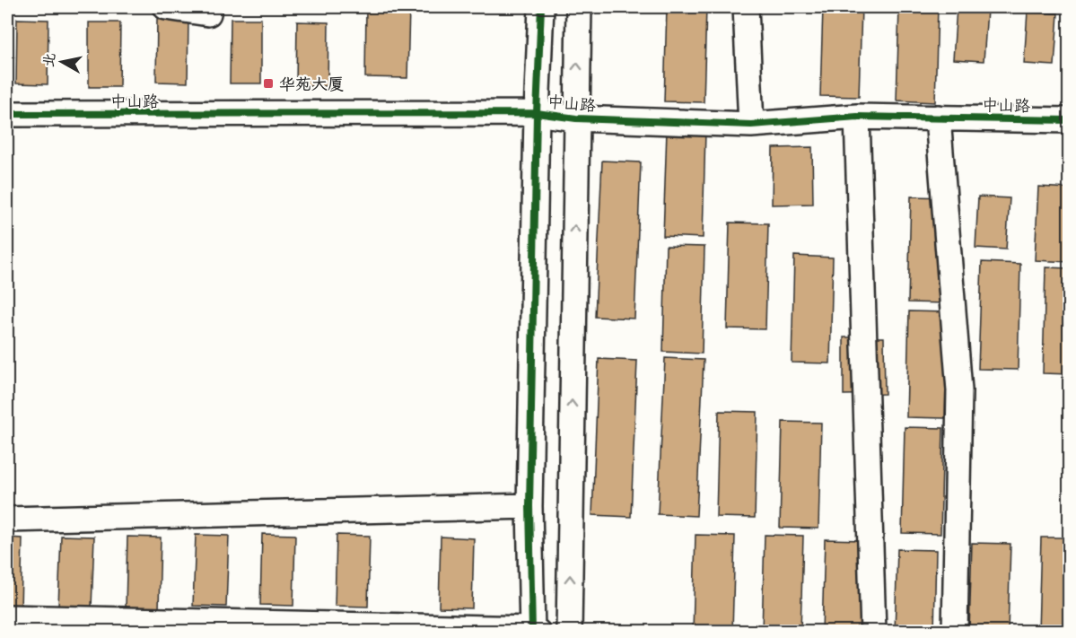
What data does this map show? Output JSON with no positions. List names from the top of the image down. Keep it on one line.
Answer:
{"streets":{"street":["中山路"]},"places":{"transit":["华苑大厦"]},"north":"left"}
